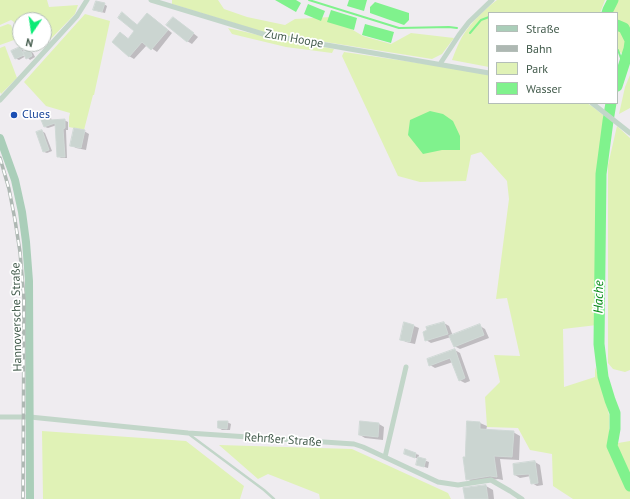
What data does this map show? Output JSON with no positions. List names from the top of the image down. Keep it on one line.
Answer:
{"streets":{"main road":["Hannoversche Straße"],"street":["Zum Hoope","Rehrßer Straße"]},"crossings":[["Hannoversche Straße","Rehrßer Straße"]],"water":["Hache"],"places":["Clues"],"legend":["Straße","Bahn","Park","Wasser"],"north":"bottom"}
